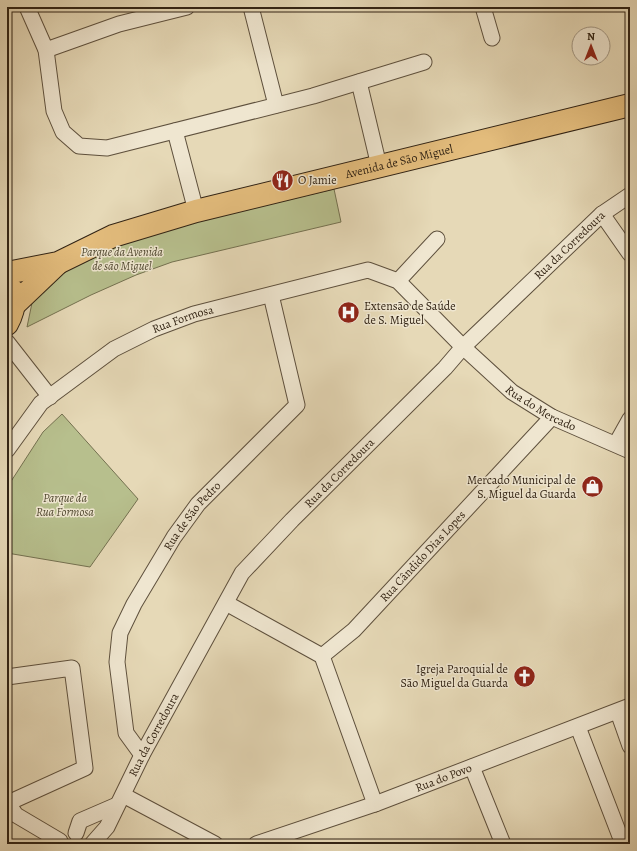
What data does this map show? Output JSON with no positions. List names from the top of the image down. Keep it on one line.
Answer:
{"streets":{"main road":["Avenida de São Miguel"],"street":["Rua da Corredoura","Rua Formosa","Rua do Mercado","Rua de São Pedro","Rua Cândido Dias Lopes","Rua do Povo"]},"crossings":[["Rua da Corredoura","Rua Formosa"],["Rua da Corredoura","Rua do Mercado"],["Rua da Corredoura","Rua de São Pedro"],["Rua Formosa","Rua do Mercado"],["Rua Formosa","Rua de São Pedro"],["Rua do Mercado","Rua Cândido Dias Lopes"]],"parks":["Parque da Avenida de são Miguel","Parque da Rua Formosa"],"places":{"restaurant":["O Jamie"],"hospital":["Extensão de Saúde de S. Miguel"],"shop":["Mercado Municipal de S. Miguel da Guarda"],"church":["Igreja Paroquial de São Miguel da Guarda"]},"north":"top"}
